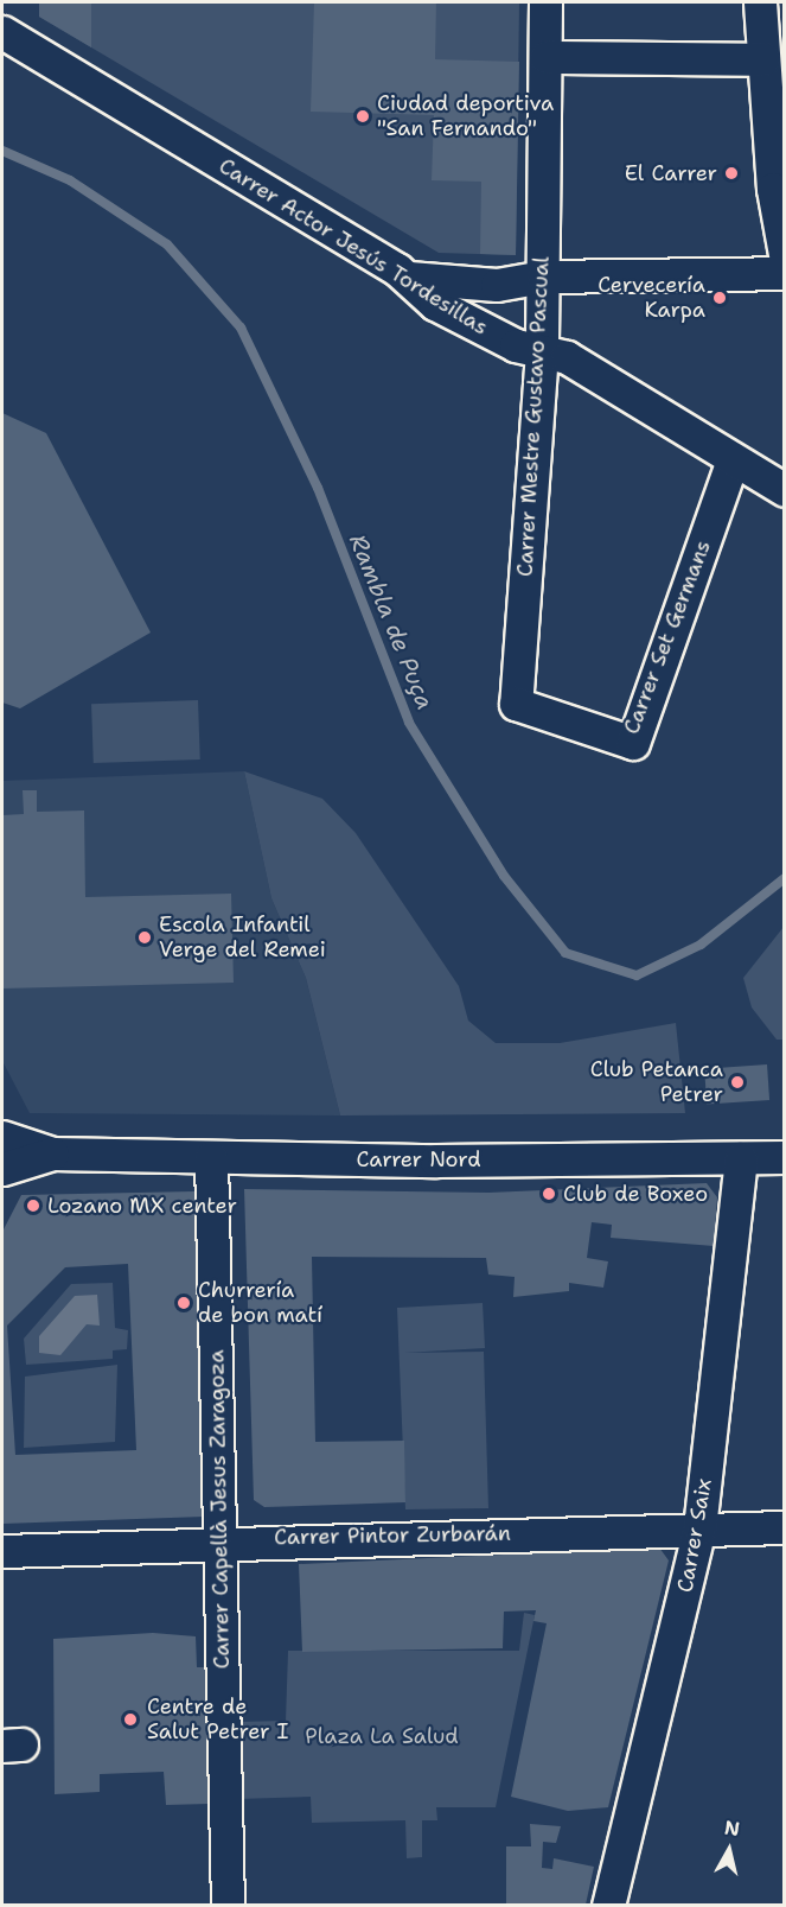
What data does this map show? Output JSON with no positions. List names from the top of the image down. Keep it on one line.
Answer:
{"streets":{"street":["Carrer Actor Jesús Tordesillas","Carrer Mestre Gustavo Pascual","Carrer Set Germans","Carrer Nord","Carrer Capellà Jesus Zaragoza","Carrer Pintor Zurbarán","Carrer Saix"]},"crossings":[["Carrer Actor Jesús Tordesillas","Carrer Mestre Gustavo Pascual"],["Carrer Actor Jesús Tordesillas","Carrer Set Germans"],["Carrer Mestre Gustavo Pascual","Carrer Set Germans"],["Carrer Nord","Carrer Capellà Jesus Zaragoza"],["Carrer Nord","Carrer Saix"],["Carrer Capellà Jesus Zaragoza","Carrer Pintor Zurbarán"],["Carrer Pintor Zurbarán","Carrer Saix"]],"water":["Rambla de Puça"],"parks":["Plaza La Salud"],"places":["Ciudad deportiva \"San Fernando\"","El Carrer","Cervecería Karpa","Escola Infantil Verge del Remei","Club Petanca Petrer","Club de Boxeo","Lozano MX center","Churrería de bon matí","Centre de Salut Petrer I"],"north":"top"}
